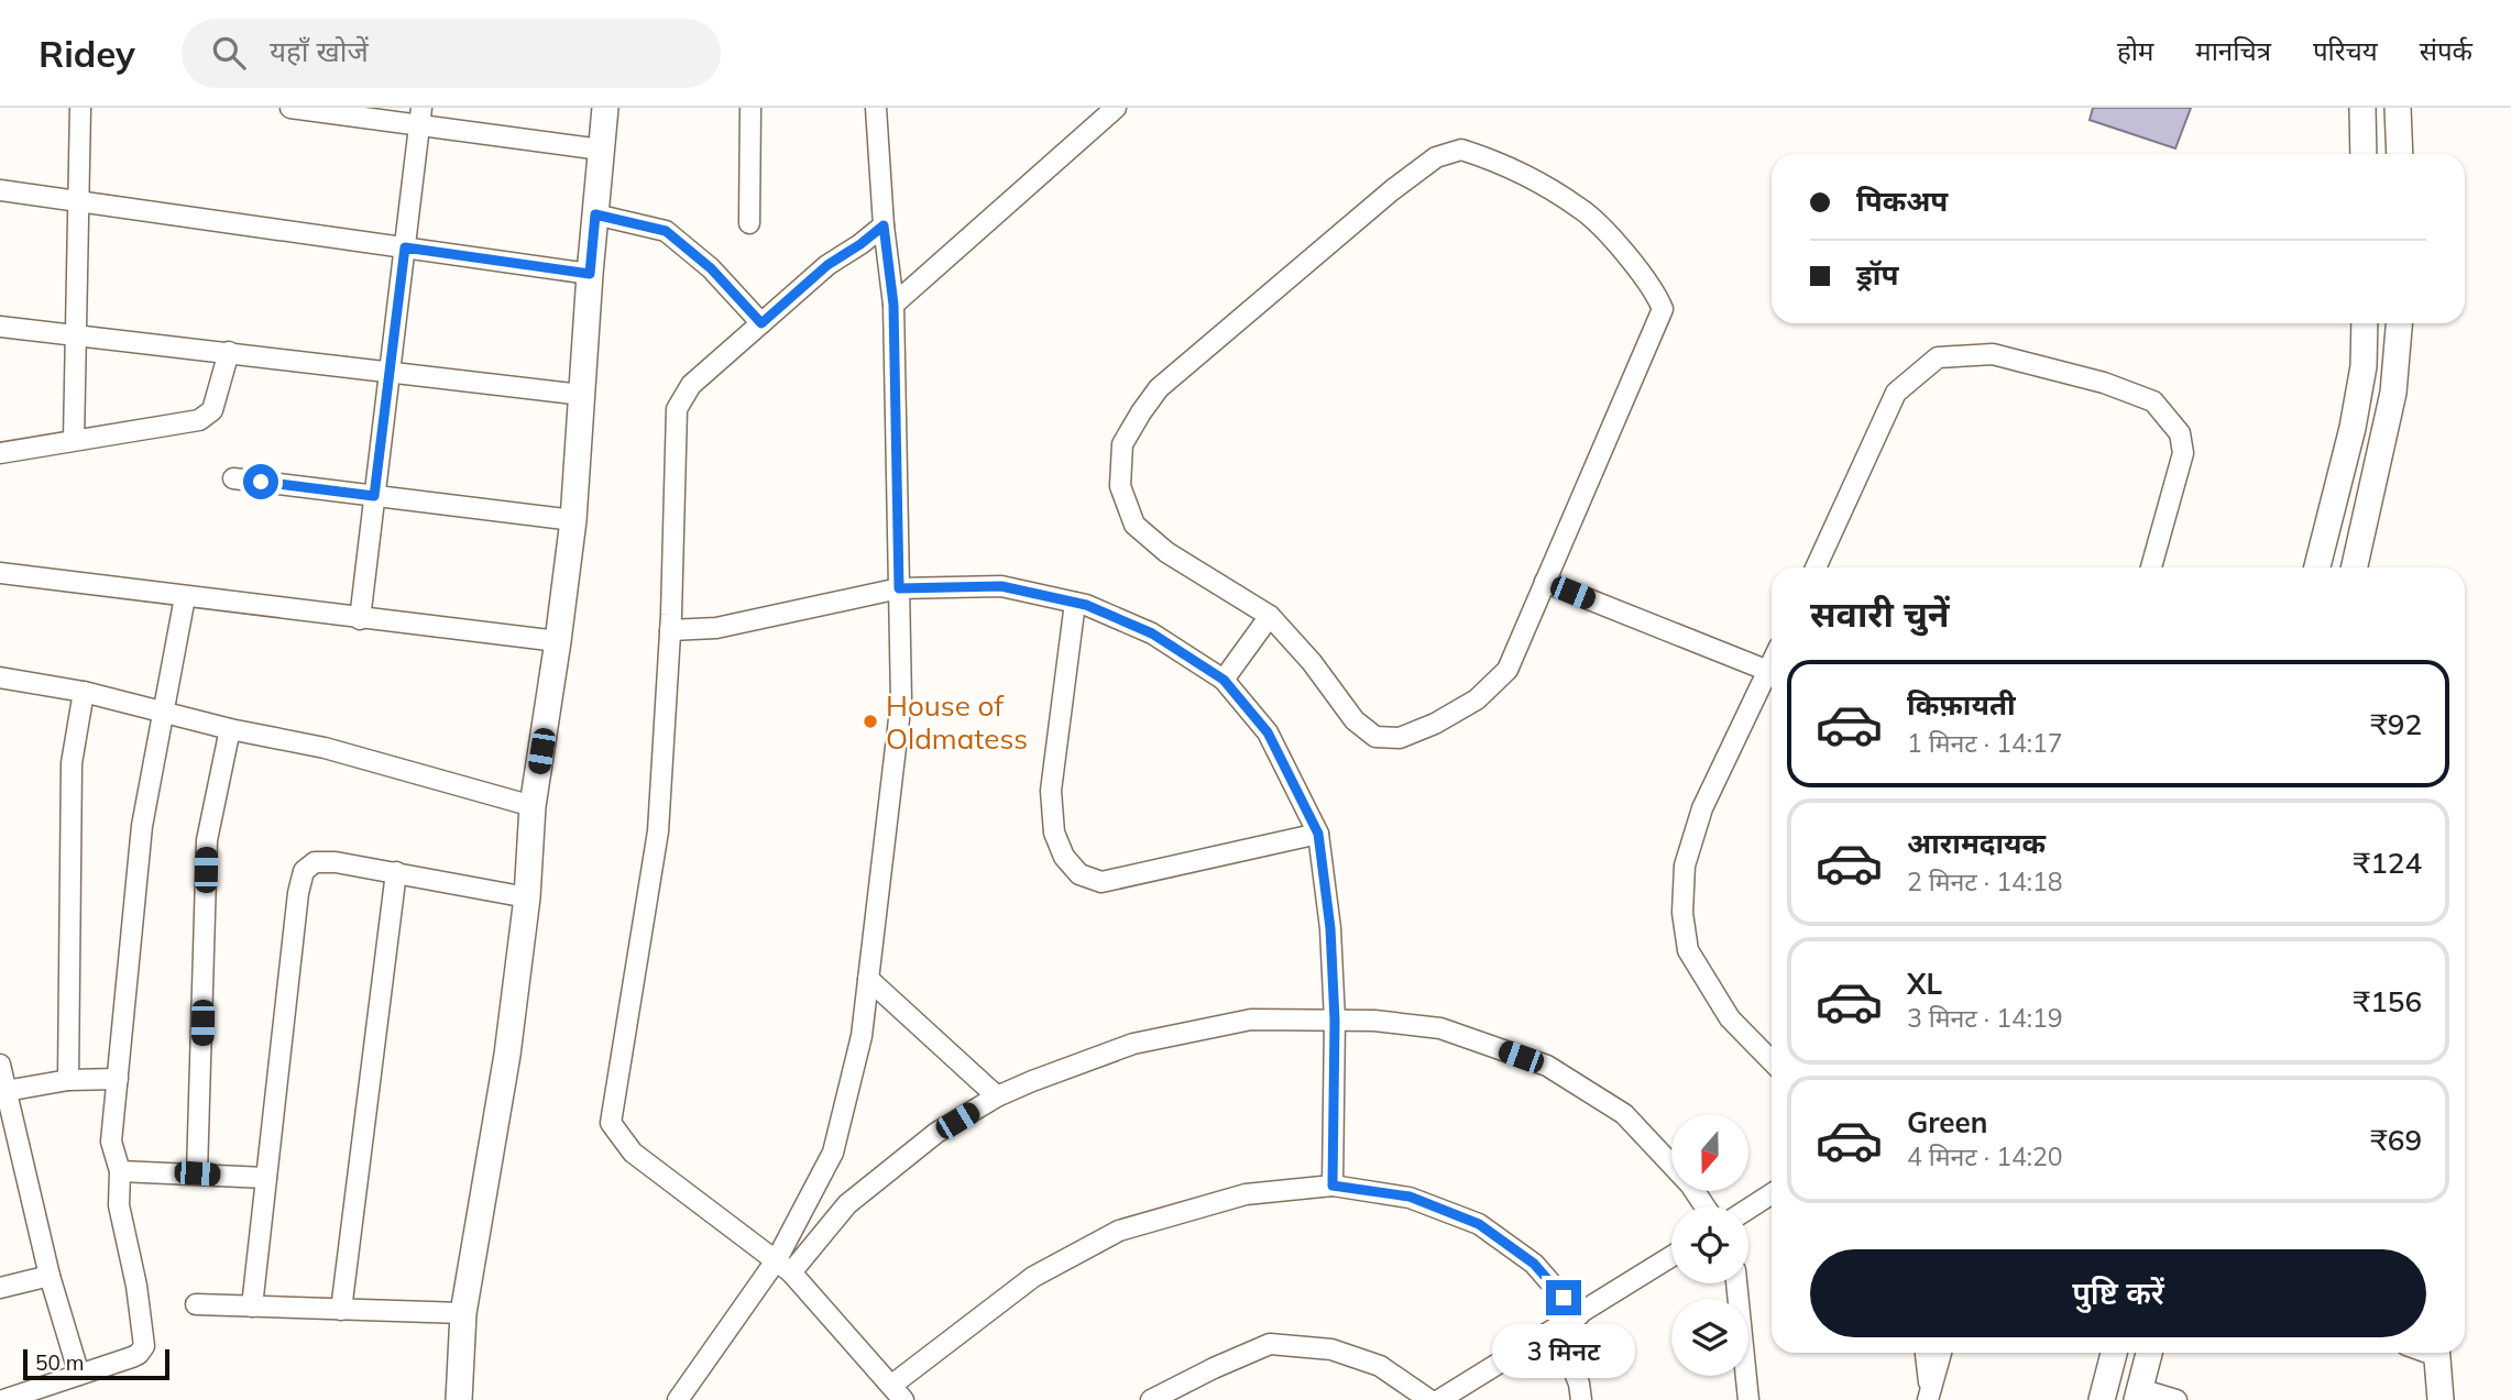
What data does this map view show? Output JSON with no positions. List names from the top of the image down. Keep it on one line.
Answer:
{"places":["House of Oldmatess"],"scale_bar":"50 m","north":"bottom","page":{"header":"Ridey","search":"यहाँ खोजें","nav":["होम","मानचित्र","परिचय","संपर्क"],"banner":["पिकअप","ड्रॉप"],"heading":"सवारी चुनें","list":[{"name":"किफ़ायती","note":"1 मिनट · 14:17","value":"₹92"},{"name":"आरामदायक","note":"2 मिनट · 14:18","value":"₹124"},{"name":"XL","note":"3 मिनट · 14:19","value":"₹156"},{"name":"Green","note":"4 मिनट · 14:20","value":"₹69"}],"buttons":"पुष्टि करें","bubble":"3 मिनट","scale":"50 m"}}
